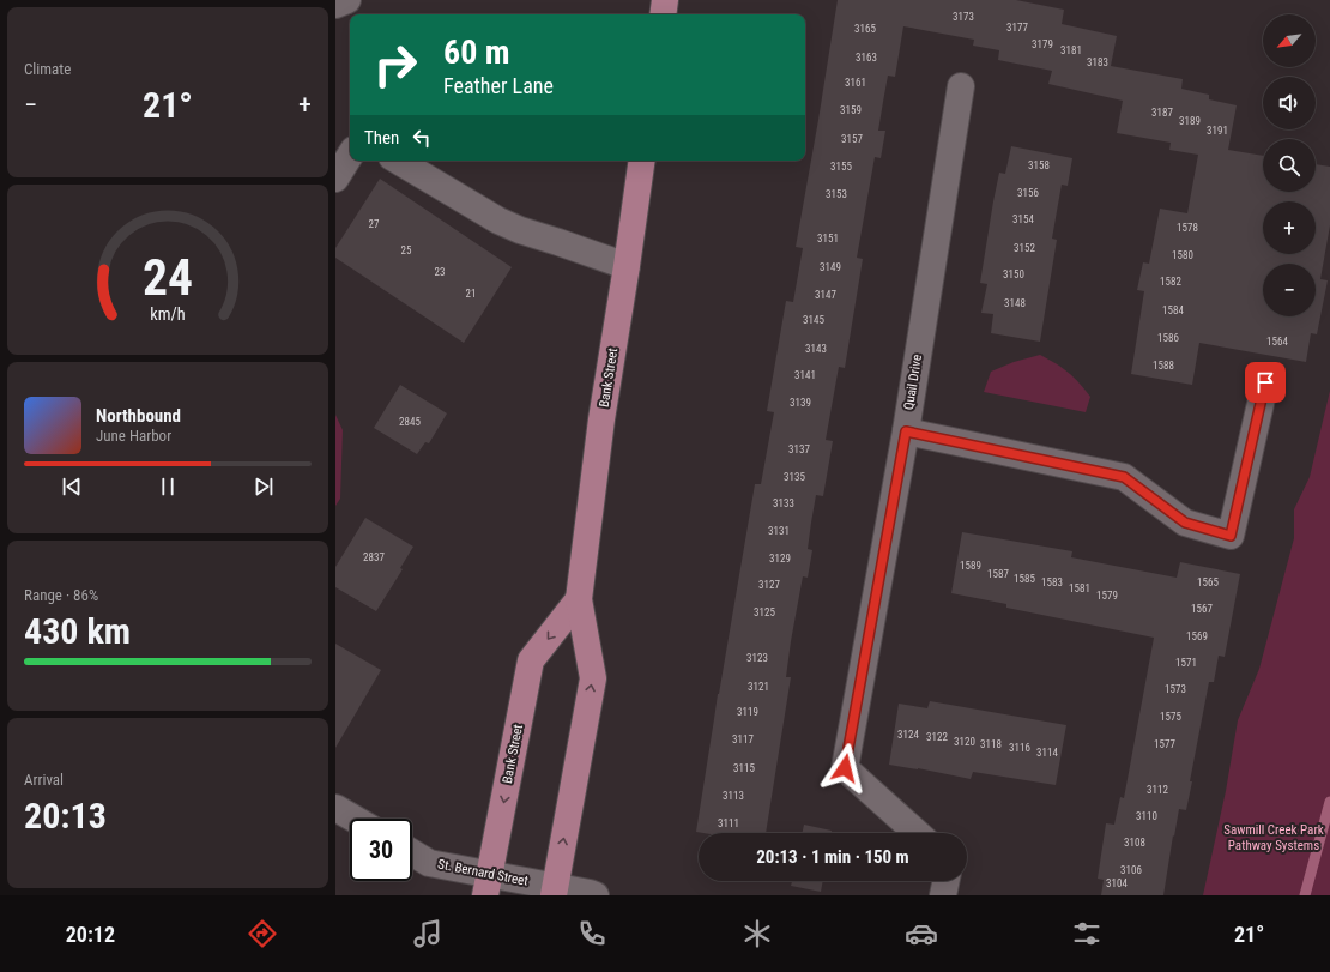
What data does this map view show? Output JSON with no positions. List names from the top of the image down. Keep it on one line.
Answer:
{"streets":{"main road":["Bank Street"],"street":["Quail Drive","St. Bernard Street"]},"crossings":[["Bank Street","St. Bernard Street"]],"parks":["Sawmill Creek Park Pathway Systems"],"house_numbers":["3173","3177","3165","3179","3181","3163","3183","3161","3159","3187","3189","3191","3157","3158","3155","3156","3153","3154","27","1578","3151","3152","25","1580","3149","23","3150","1582","21","3147","3148","1584","3145","1586","1564","3143","1588","3141","3139","2845","3137","3135","3133","3131","2837","3129","1589","1587","1585","1583","1565","3127","1581","1579","1567","3125","1569","3123","1571","3121","1573","3119","1575","3124","3122","3117","3120","3118","1577","3116","3114","3115","3112","3113","3110","3111","3108","3106","3104"],"north":"bottom left","page":{"tile":["Climate",["Range · 86%","430 km"],["Arrival","20:13"]],"map_buttons":["+","−"],"turn":["60 m","Feather Lane"],"heat":["−","21°","+"],"then":"Then","song":["Northbound","June Harbor"],"limit":"30","trip":"20:13 · 1 min · 150 m","tabs":["20:12","21°"],"gauge":["24","km/h"]}}
